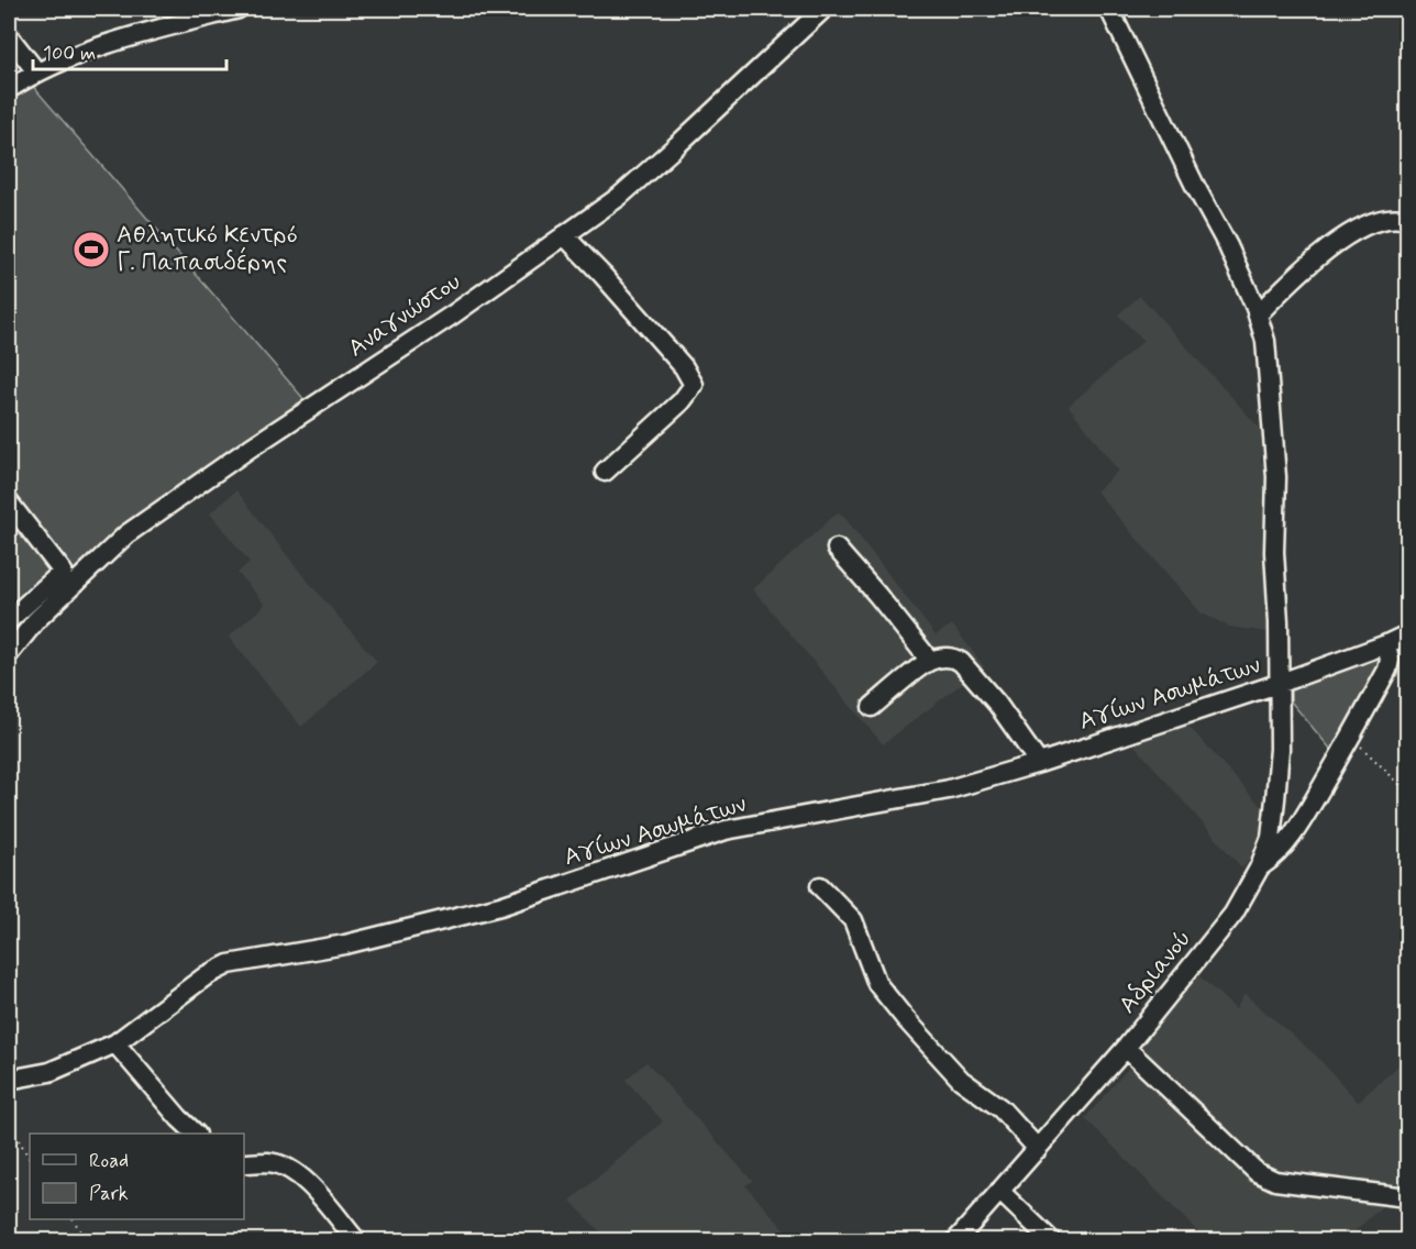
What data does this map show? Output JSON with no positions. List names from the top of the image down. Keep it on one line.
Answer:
{"streets":{"street":["Αναγνώστου","Αγίων Ασωμάτων","Αδριανού"]},"crossings":[["Αγίων Ασωμάτων","Αδριανού"]],"places":{"sports":["Αθλητικό Κεντρό Γ. Παπασιδέρης"]},"legend":["Road","Park"],"scale_bar":"100 m"}
